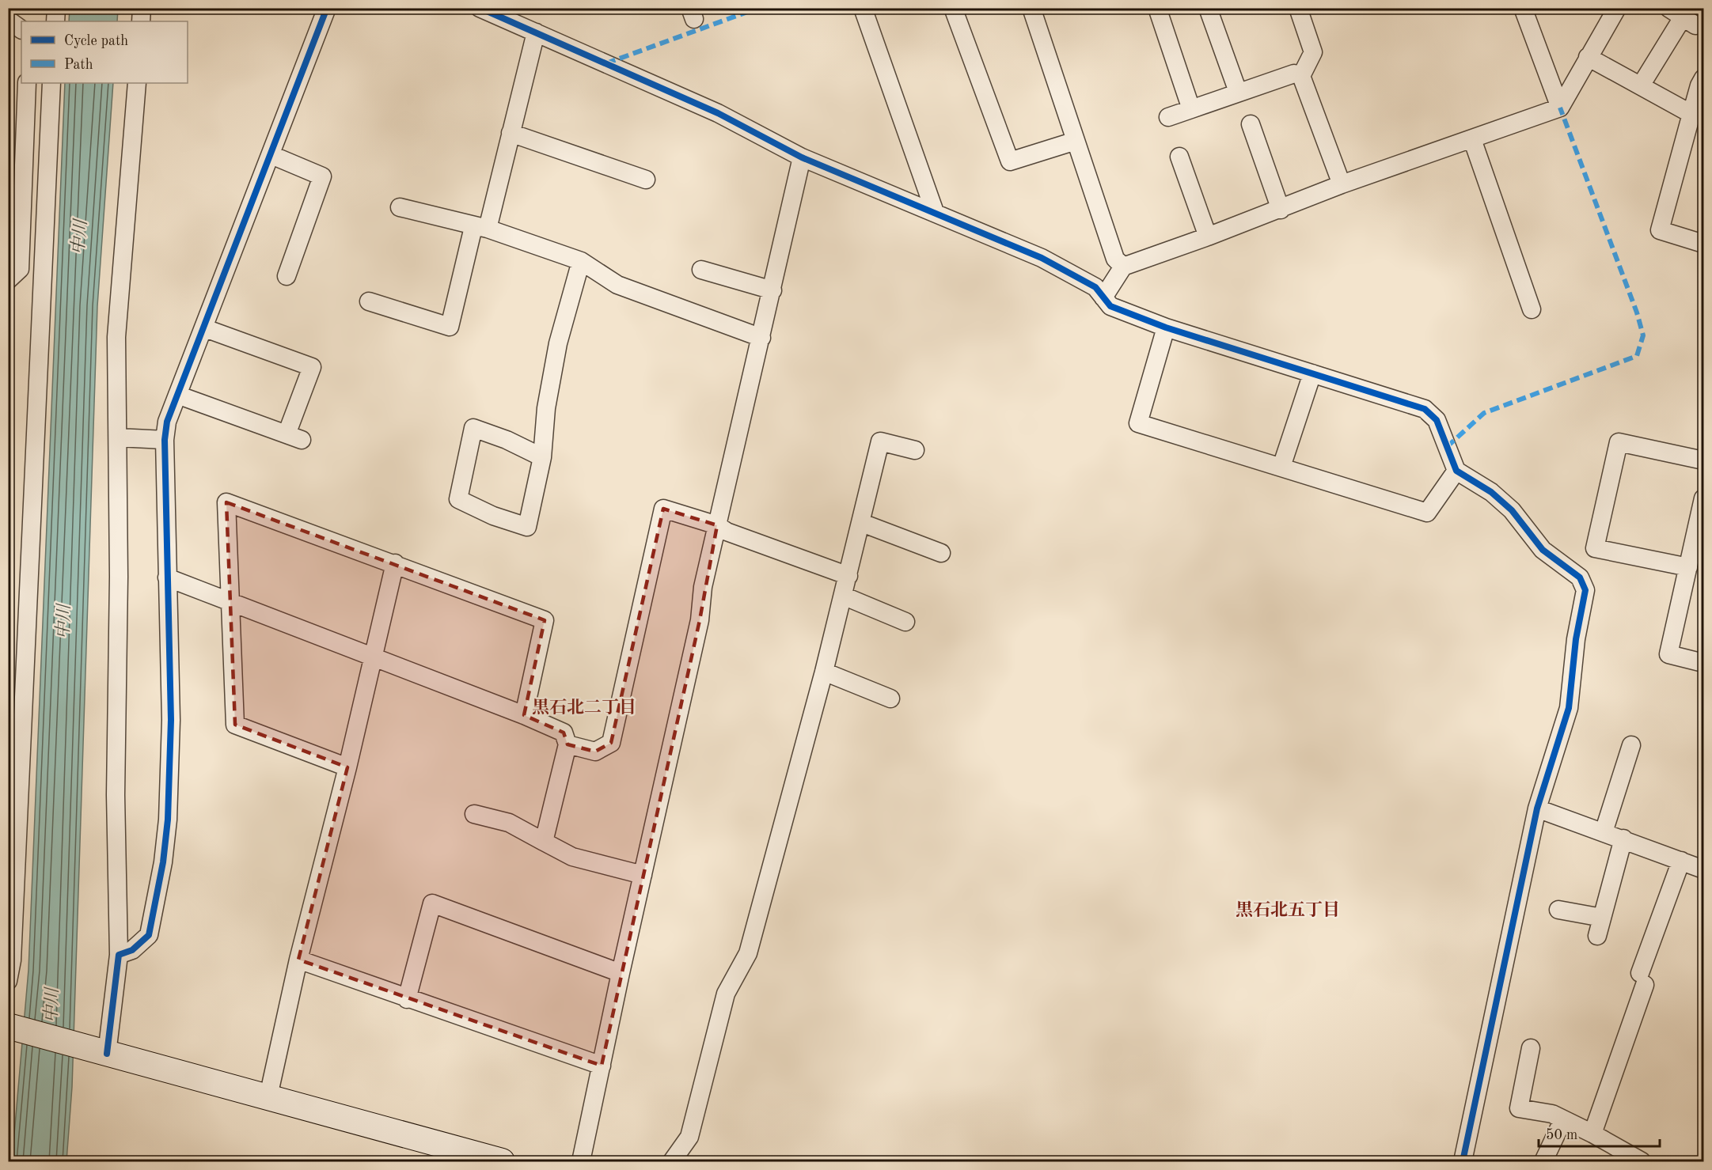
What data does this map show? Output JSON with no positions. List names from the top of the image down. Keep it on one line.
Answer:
{"districts":["黒石北二丁目","黒石北五丁目"],"water":["中川"],"legend":["Cycle path","Path"],"scale_bar":"50 m"}
